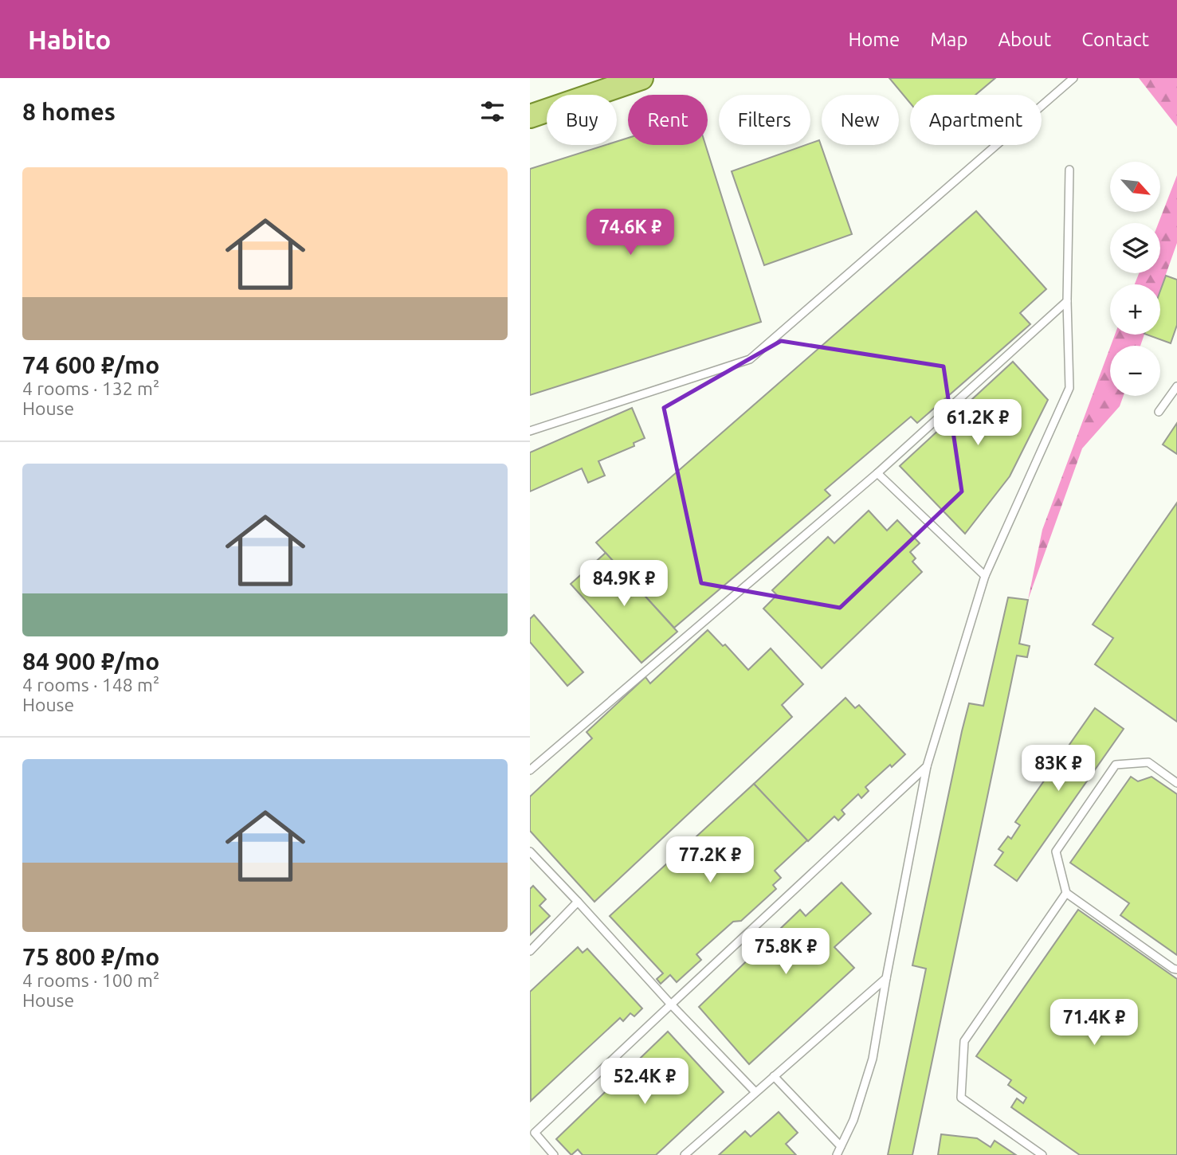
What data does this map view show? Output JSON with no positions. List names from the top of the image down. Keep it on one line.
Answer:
{"north":"bottom right","page":{"header":"Habito","nav":["Home","Map","About","Contact"],"heading":"8 homes","chip":["Buy","Rent","Filters","New","Apartment"],"list":[{"name":"74 600 ₽/mo","note":"4 rooms · 132 m² · House"},{"name":"84 900 ₽/mo","note":"4 rooms · 148 m² · House"},{"name":"75 800 ₽/mo","note":"4 rooms · 100 m² · House"}],"map_buttons":["+","−"],"price":["74.6K ₽","61.2K ₽","84.9K ₽","83K ₽","77.2K ₽","75.8K ₽","71.4K ₽","52.4K ₽"]}}
